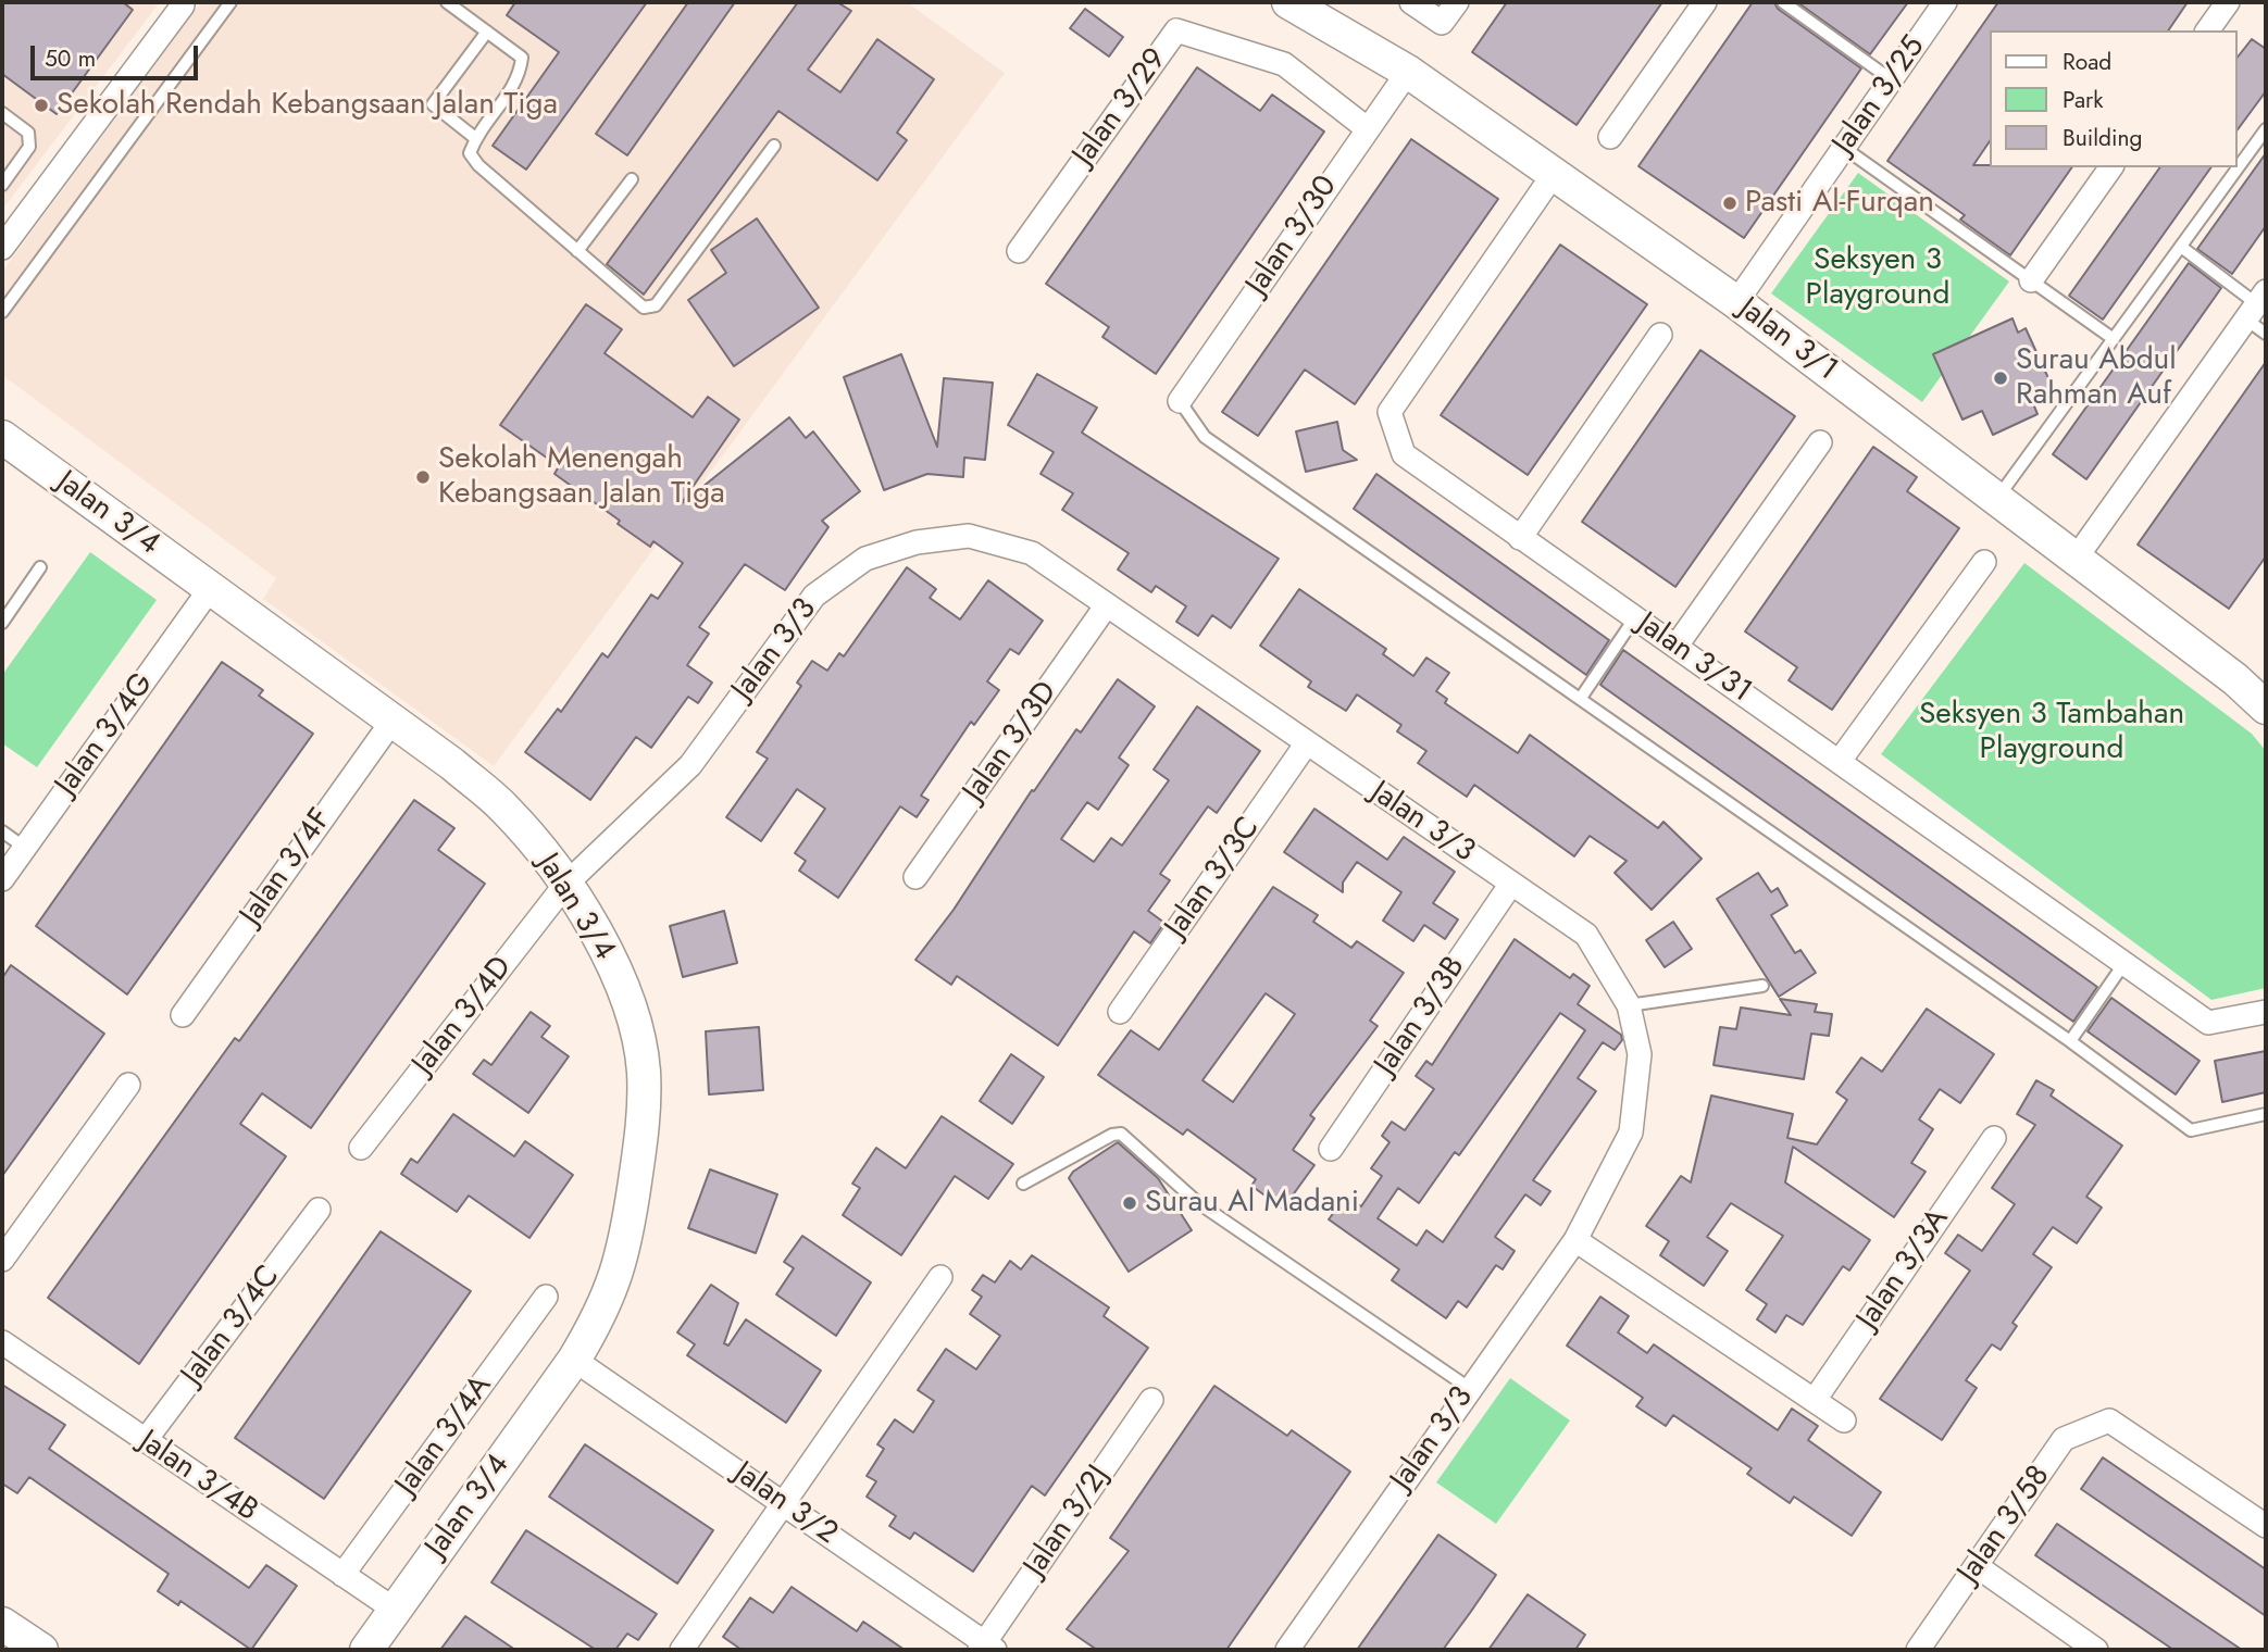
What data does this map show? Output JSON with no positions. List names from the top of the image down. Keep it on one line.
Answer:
{"streets":{"street":["Jalan 3/25","Jalan 3/29","Jalan 3/30","Jalan 3/1","Jalan 3/4","Jalan 3/3","Jalan 3/31","Jalan 3/4G","Jalan 3/3D","Jalan 3/4F","Jalan 3/3C","Jalan 3/4D","Jalan 3/3B","Jalan 3/3A","Jalan 3/4C","Jalan 3/4A","Jalan 3/4B","Jalan 3/2","Jalan 3/2J","Jalan 3/58"]},"crossings":[["Jalan 3/25","Jalan 3/1"],["Jalan 3/29","Jalan 3/30"],["Jalan 3/30","Jalan 3/1"],["Jalan 3/1","Jalan 3/31"],["Jalan 3/4","Jalan 3/3"],["Jalan 3/4","Jalan 3/4G"],["Jalan 3/4","Jalan 3/4F"],["Jalan 3/4","Jalan 3/4D"],["Jalan 3/4","Jalan 3/4B"],["Jalan 3/4","Jalan 3/2"],["Jalan 3/3","Jalan 3/3D"],["Jalan 3/3","Jalan 3/3C"],["Jalan 3/3","Jalan 3/4D"],["Jalan 3/3","Jalan 3/3B"],["Jalan 3/4C","Jalan 3/4B"],["Jalan 3/4A","Jalan 3/4B"],["Jalan 3/2","Jalan 3/2J"]],"parks":["Seksyen 3 Playground","Seksyen 3 Tambahan Playground"],"places":["Sekolah Rendah Kebangsaan Jalan Tiga","Pasti Al-Furqan","Surau Abdul Rahman Auf","Sekolah Menengah Kebangsaan Jalan Tiga","Surau Al Madani"],"legend":["Road","Park","Building"],"scale_bar":"50 m"}
